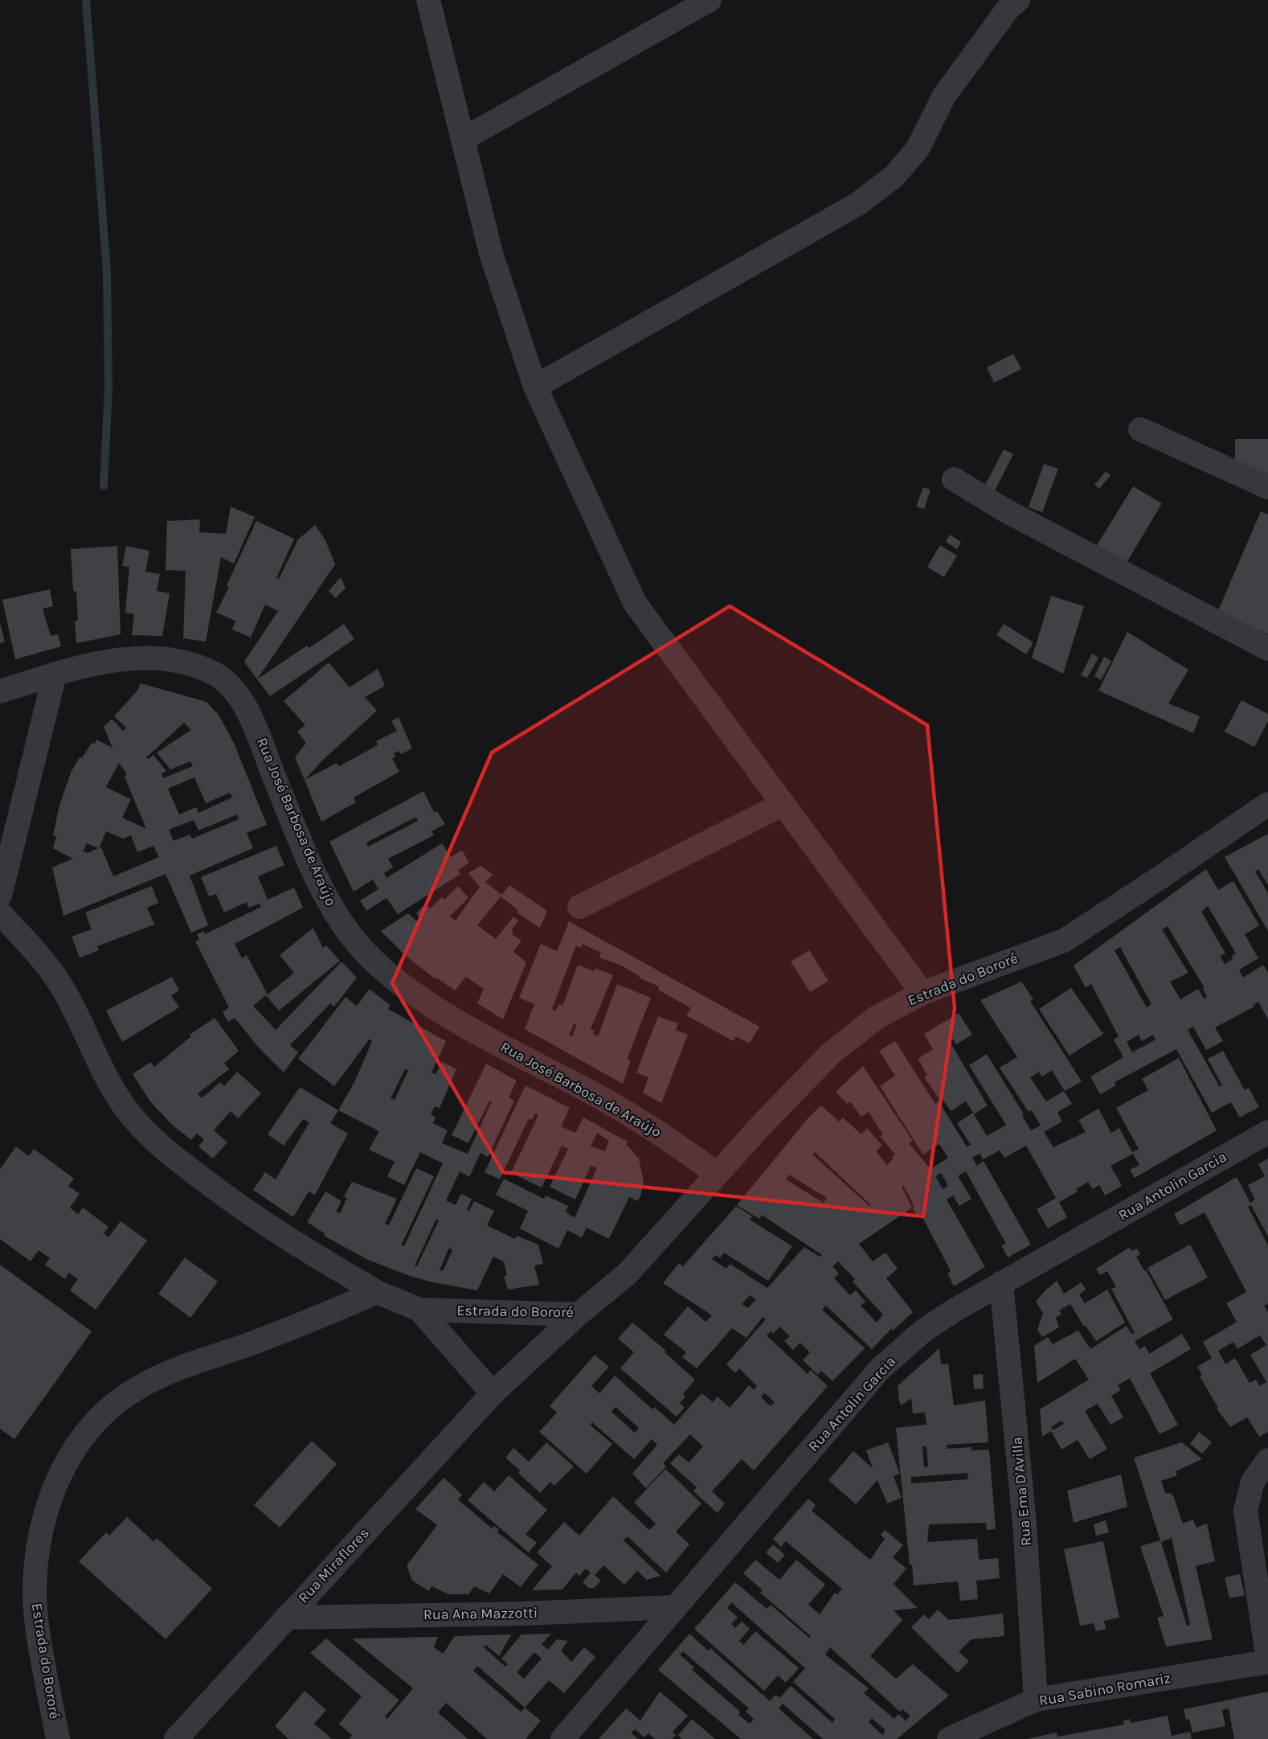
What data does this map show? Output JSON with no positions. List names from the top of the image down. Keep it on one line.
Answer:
{"streets":{"street":["Rua José Barbosa de Araújo","Estrada do Bororé","Rua Antolin Garcia","Rua Ema D'Avilla","Rua Miraflores","Rua Ana Mazzotti","Rua Sabino Romariz"]},"crossings":[["Rua José Barbosa de Araújo","Estrada do Bororé"],["Estrada do Bororé","Rua Miraflores"],["Rua Antolin Garcia","Rua Ema D'Avilla"],["Rua Antolin Garcia","Rua Ana Mazzotti"],["Rua Ema D'Avilla","Rua Sabino Romariz"],["Rua Miraflores","Rua Ana Mazzotti"]]}
